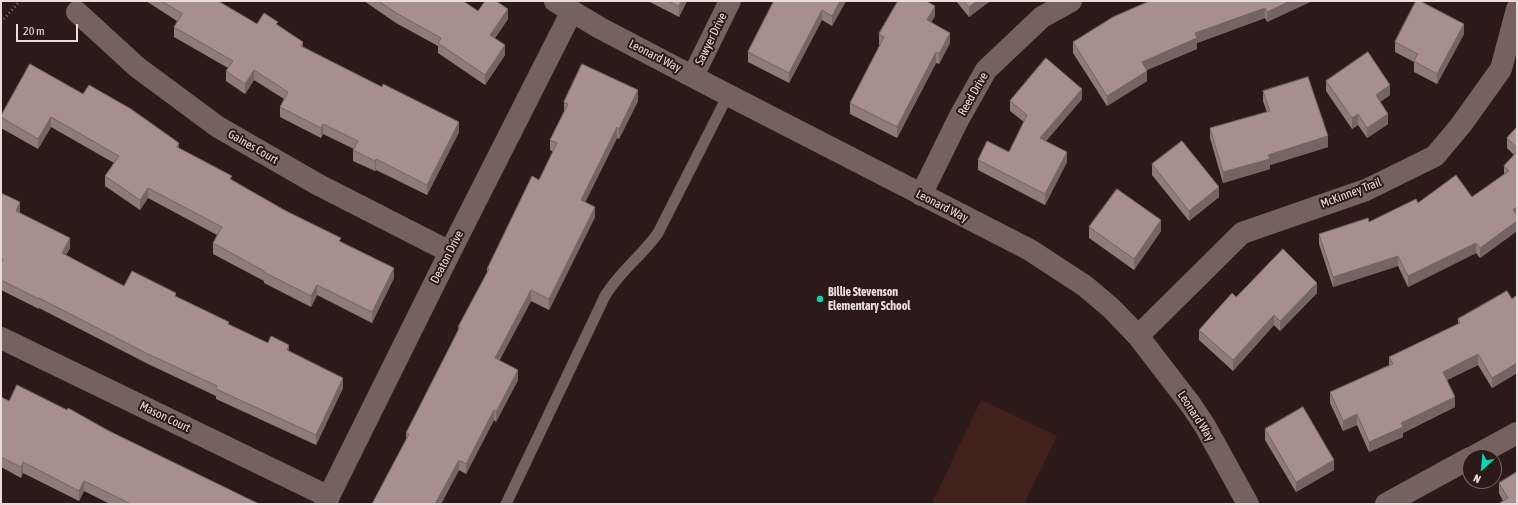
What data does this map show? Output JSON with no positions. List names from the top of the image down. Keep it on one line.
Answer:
{"streets":{"street":["Sawyer Drive","Leonard Way","Reed Drive","Gaines Court","McKinney Trail","Deaton Drive","Mason Court"]},"crossings":[["Sawyer Drive","Leonard Way"],["Leonard Way","Reed Drive"],["Leonard Way","McKinney Trail"],["Leonard Way","Deaton Drive"],["Gaines Court","Deaton Drive"],["Deaton Drive","Mason Court"]],"places":["Billie Stevenson Elementary School"],"scale_bar":"20 m","north":"bottom left"}
